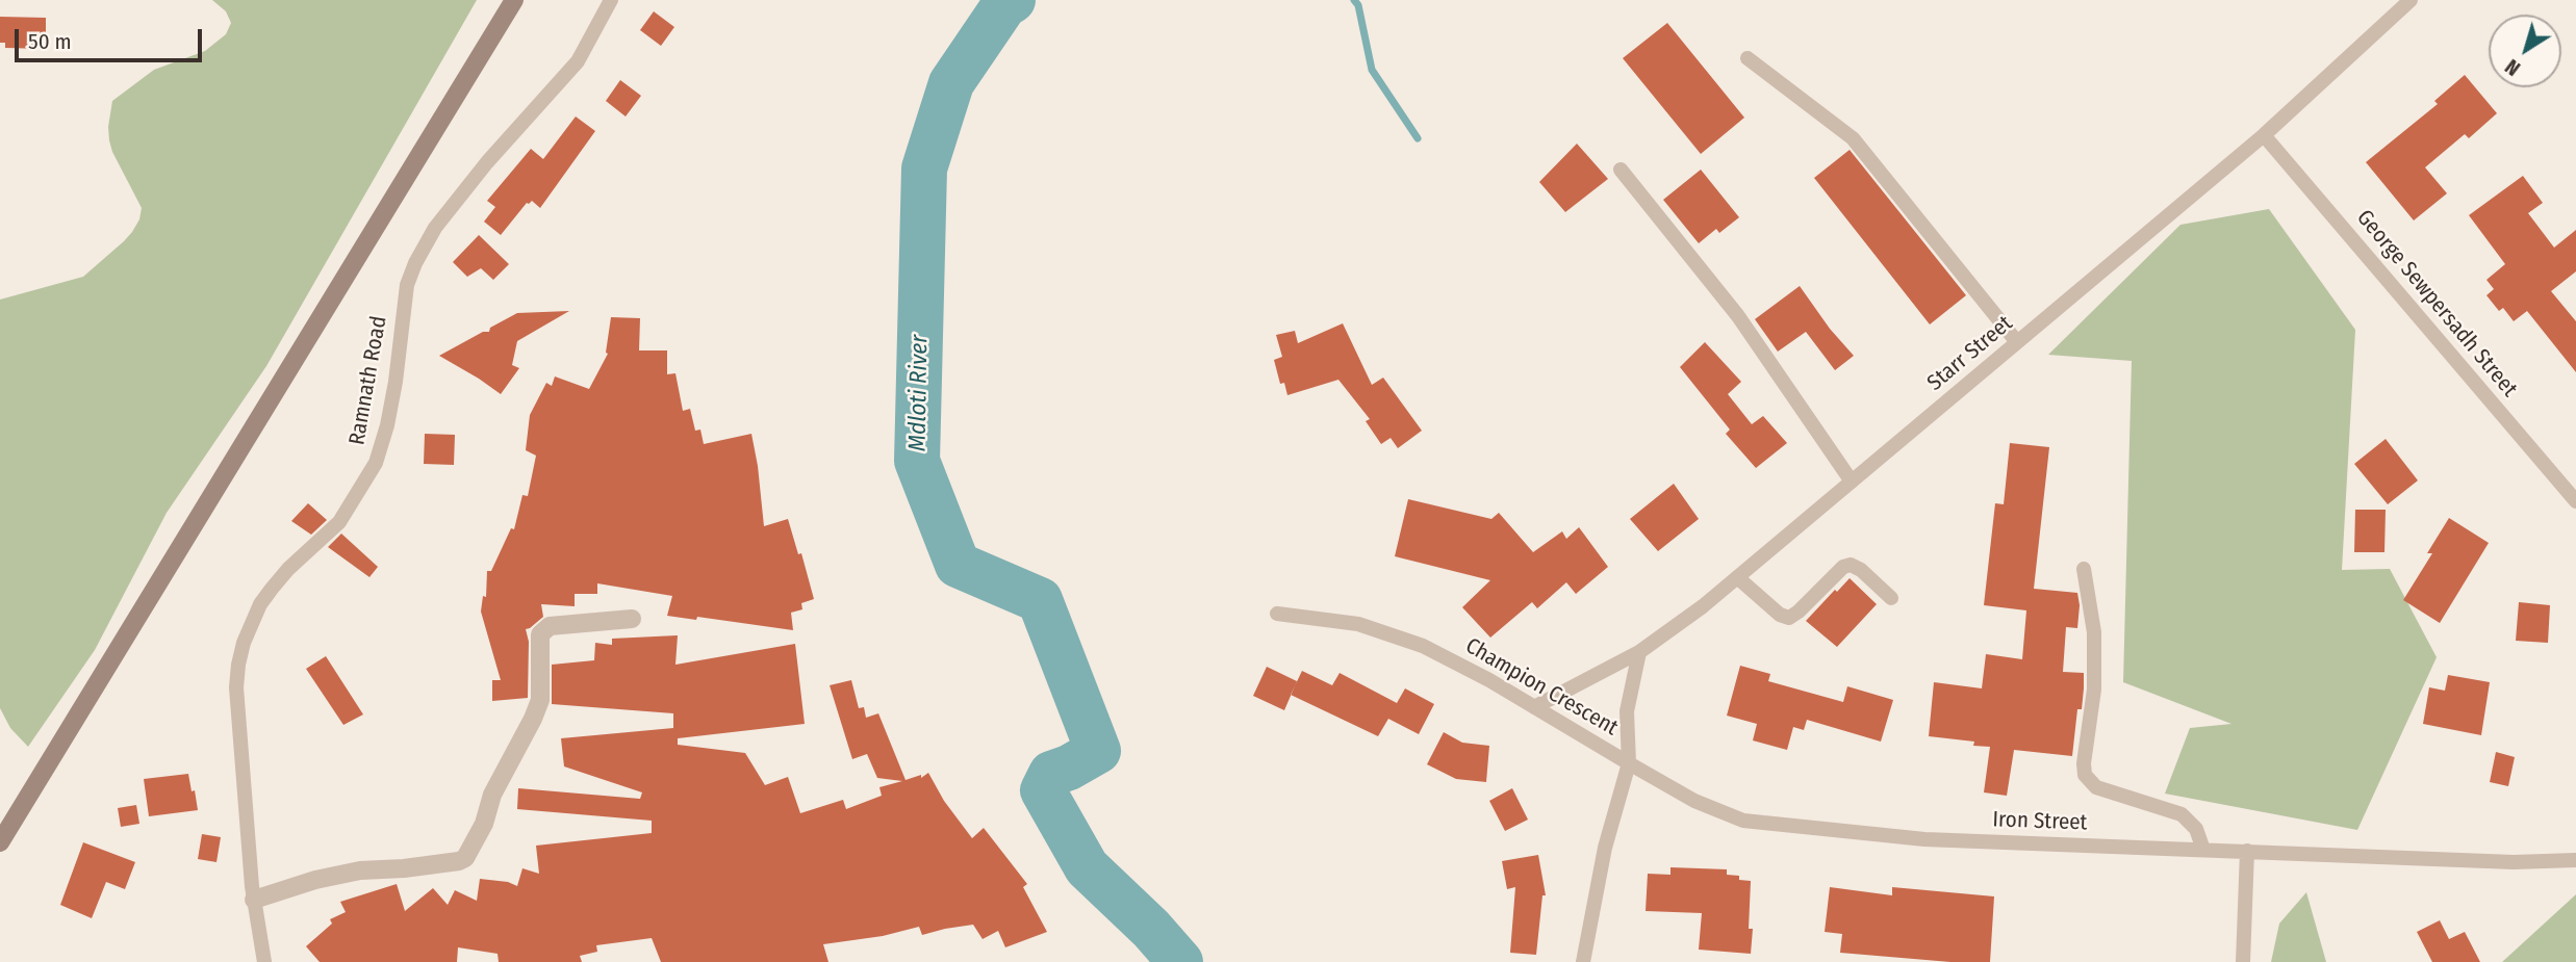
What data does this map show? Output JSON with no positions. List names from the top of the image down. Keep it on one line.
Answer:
{"streets":{"lane":["George Sewpersadh Street","Starr Street","Ramnath Road","Champion Crescent","Iron Street"]},"crossings":[["George Sewpersadh Street","Starr Street"],["Starr Street","Champion Crescent"],["Champion Crescent","Iron Street"]],"water":["Mdloti River"],"scale_bar":"50 m","north":"bottom left"}
